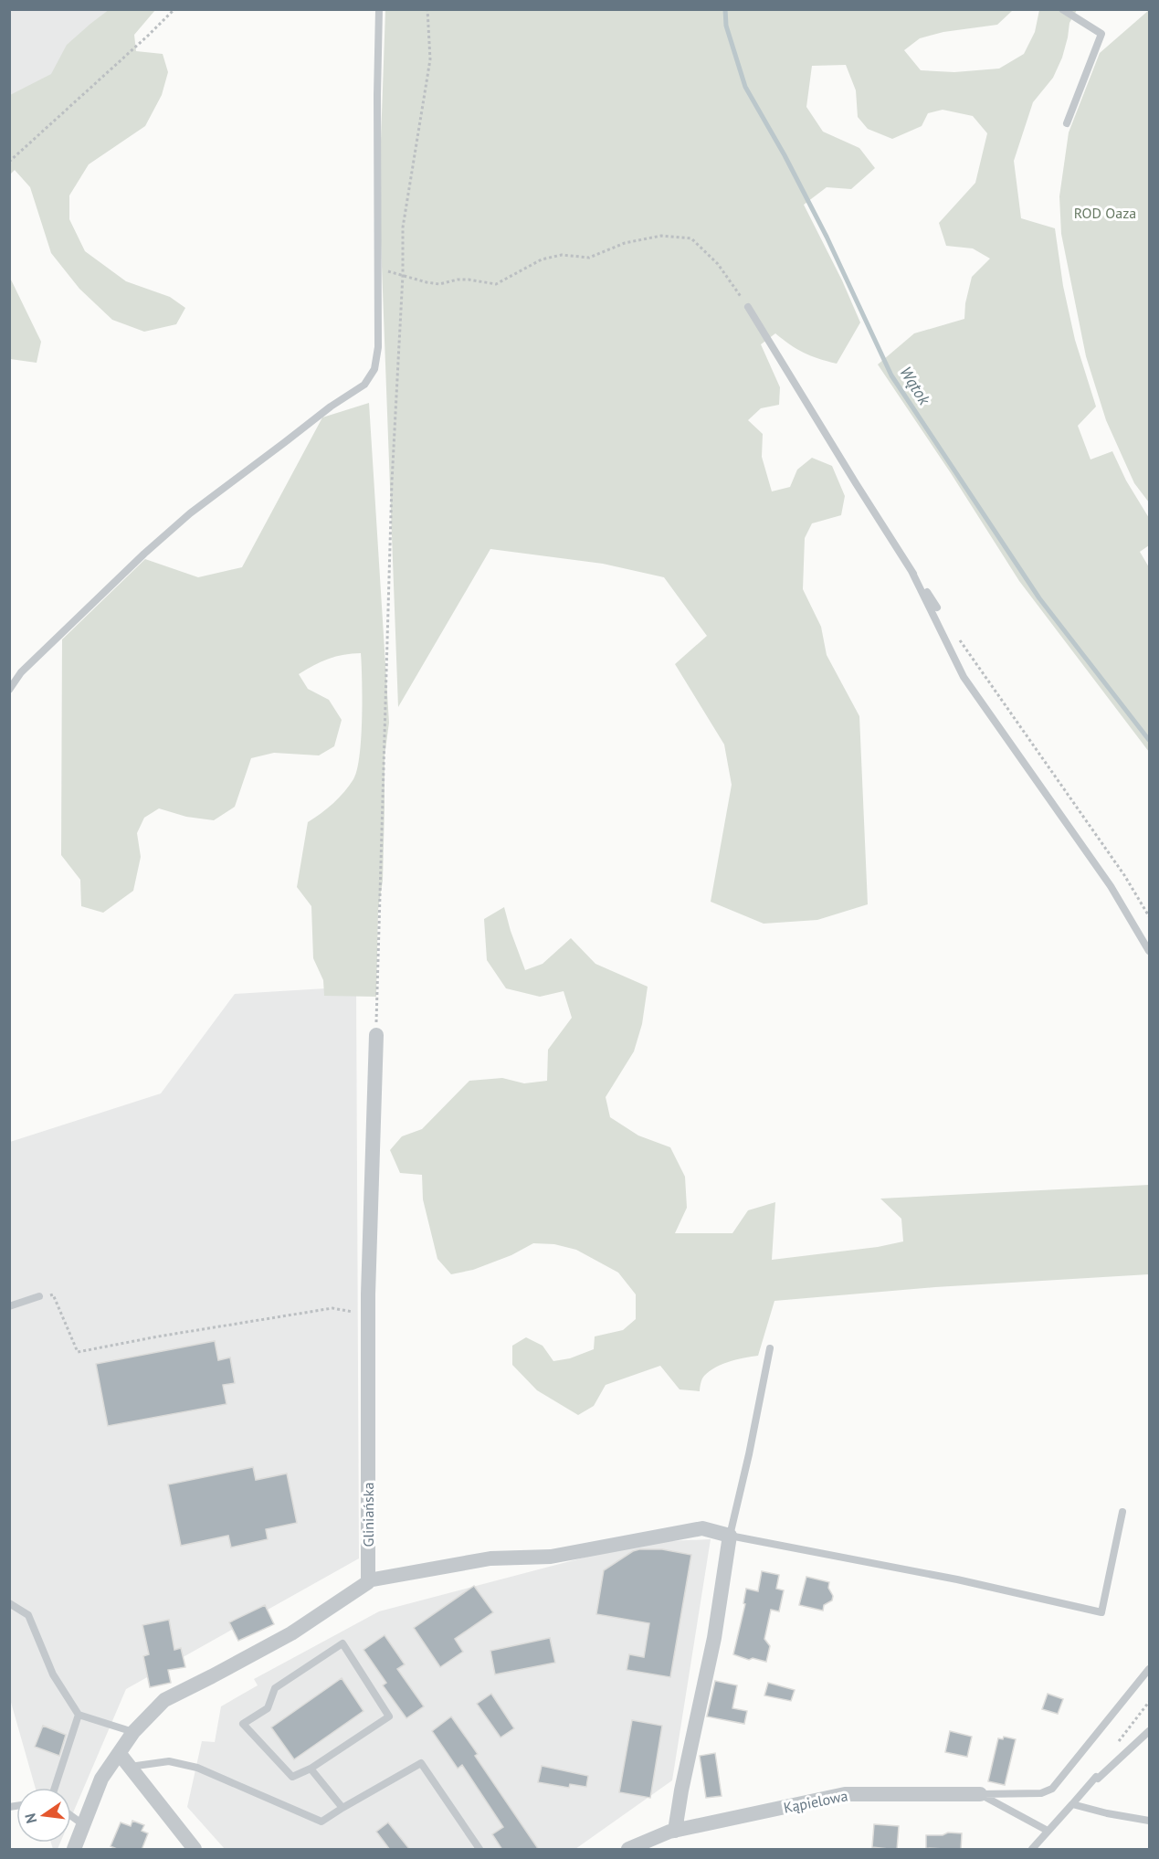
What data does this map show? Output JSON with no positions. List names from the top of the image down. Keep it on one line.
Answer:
{"streets":{"street":["Gliniańska","Kąpielowa"]},"water":["Wątok"],"parks":["ROD Oaza"],"north":"left"}
